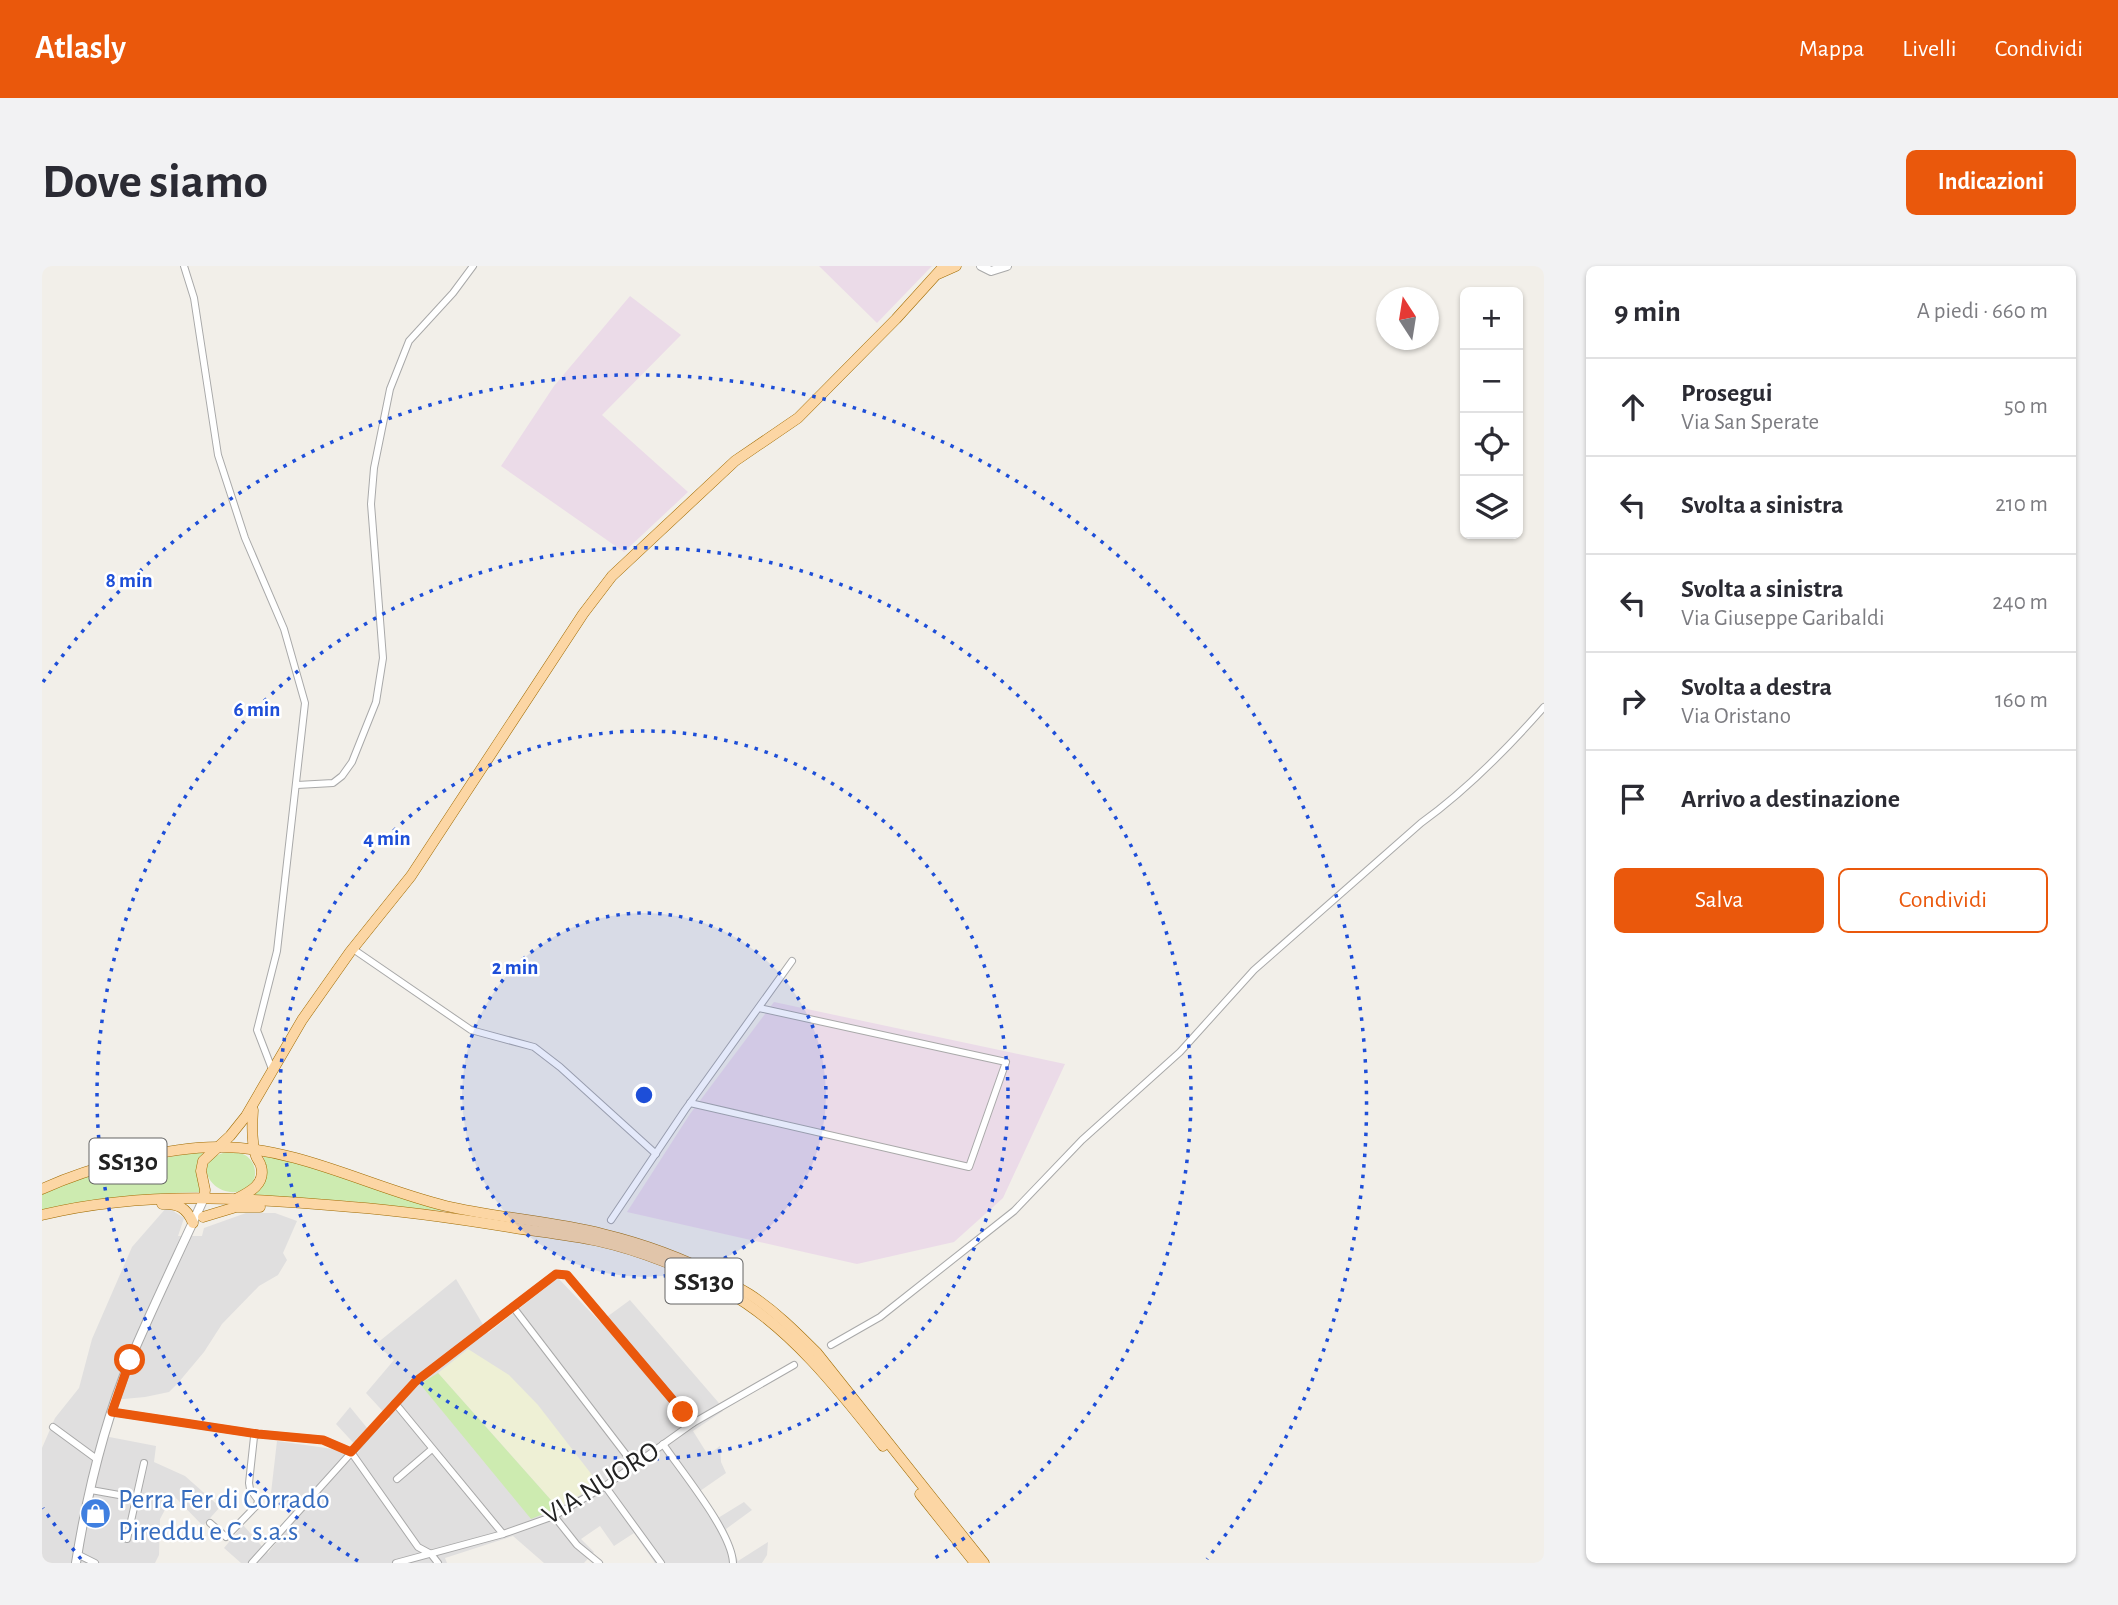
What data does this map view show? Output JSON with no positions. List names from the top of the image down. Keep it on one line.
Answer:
{"streets":{"main road":["SS130"],"street":["VIA NUORO"]},"places":{"shop":["Perra Fer di Corrado Pireddu e C. s.a.s"]},"north":"top","page":{"header":"Atlasly","nav":["Mappa","Livelli","Condividi"],"buttons":["Indicazioni",["Salva","Condividi"]],"title":"Dove siamo","heading":["9 min","A piedi · 660 m"],"map_buttons":["+","−"],"list":[["Prosegui","Via San Sperate","50 m"],["Svolta a sinistra","210 m"],["Svolta a sinistra","Via Giuseppe Garibaldi","240 m"],["Svolta a destra","Via Oristano","160 m"],"Arrivo a destinazione"]},"rings":["8 min","6 min","4 min","2 min"]}
